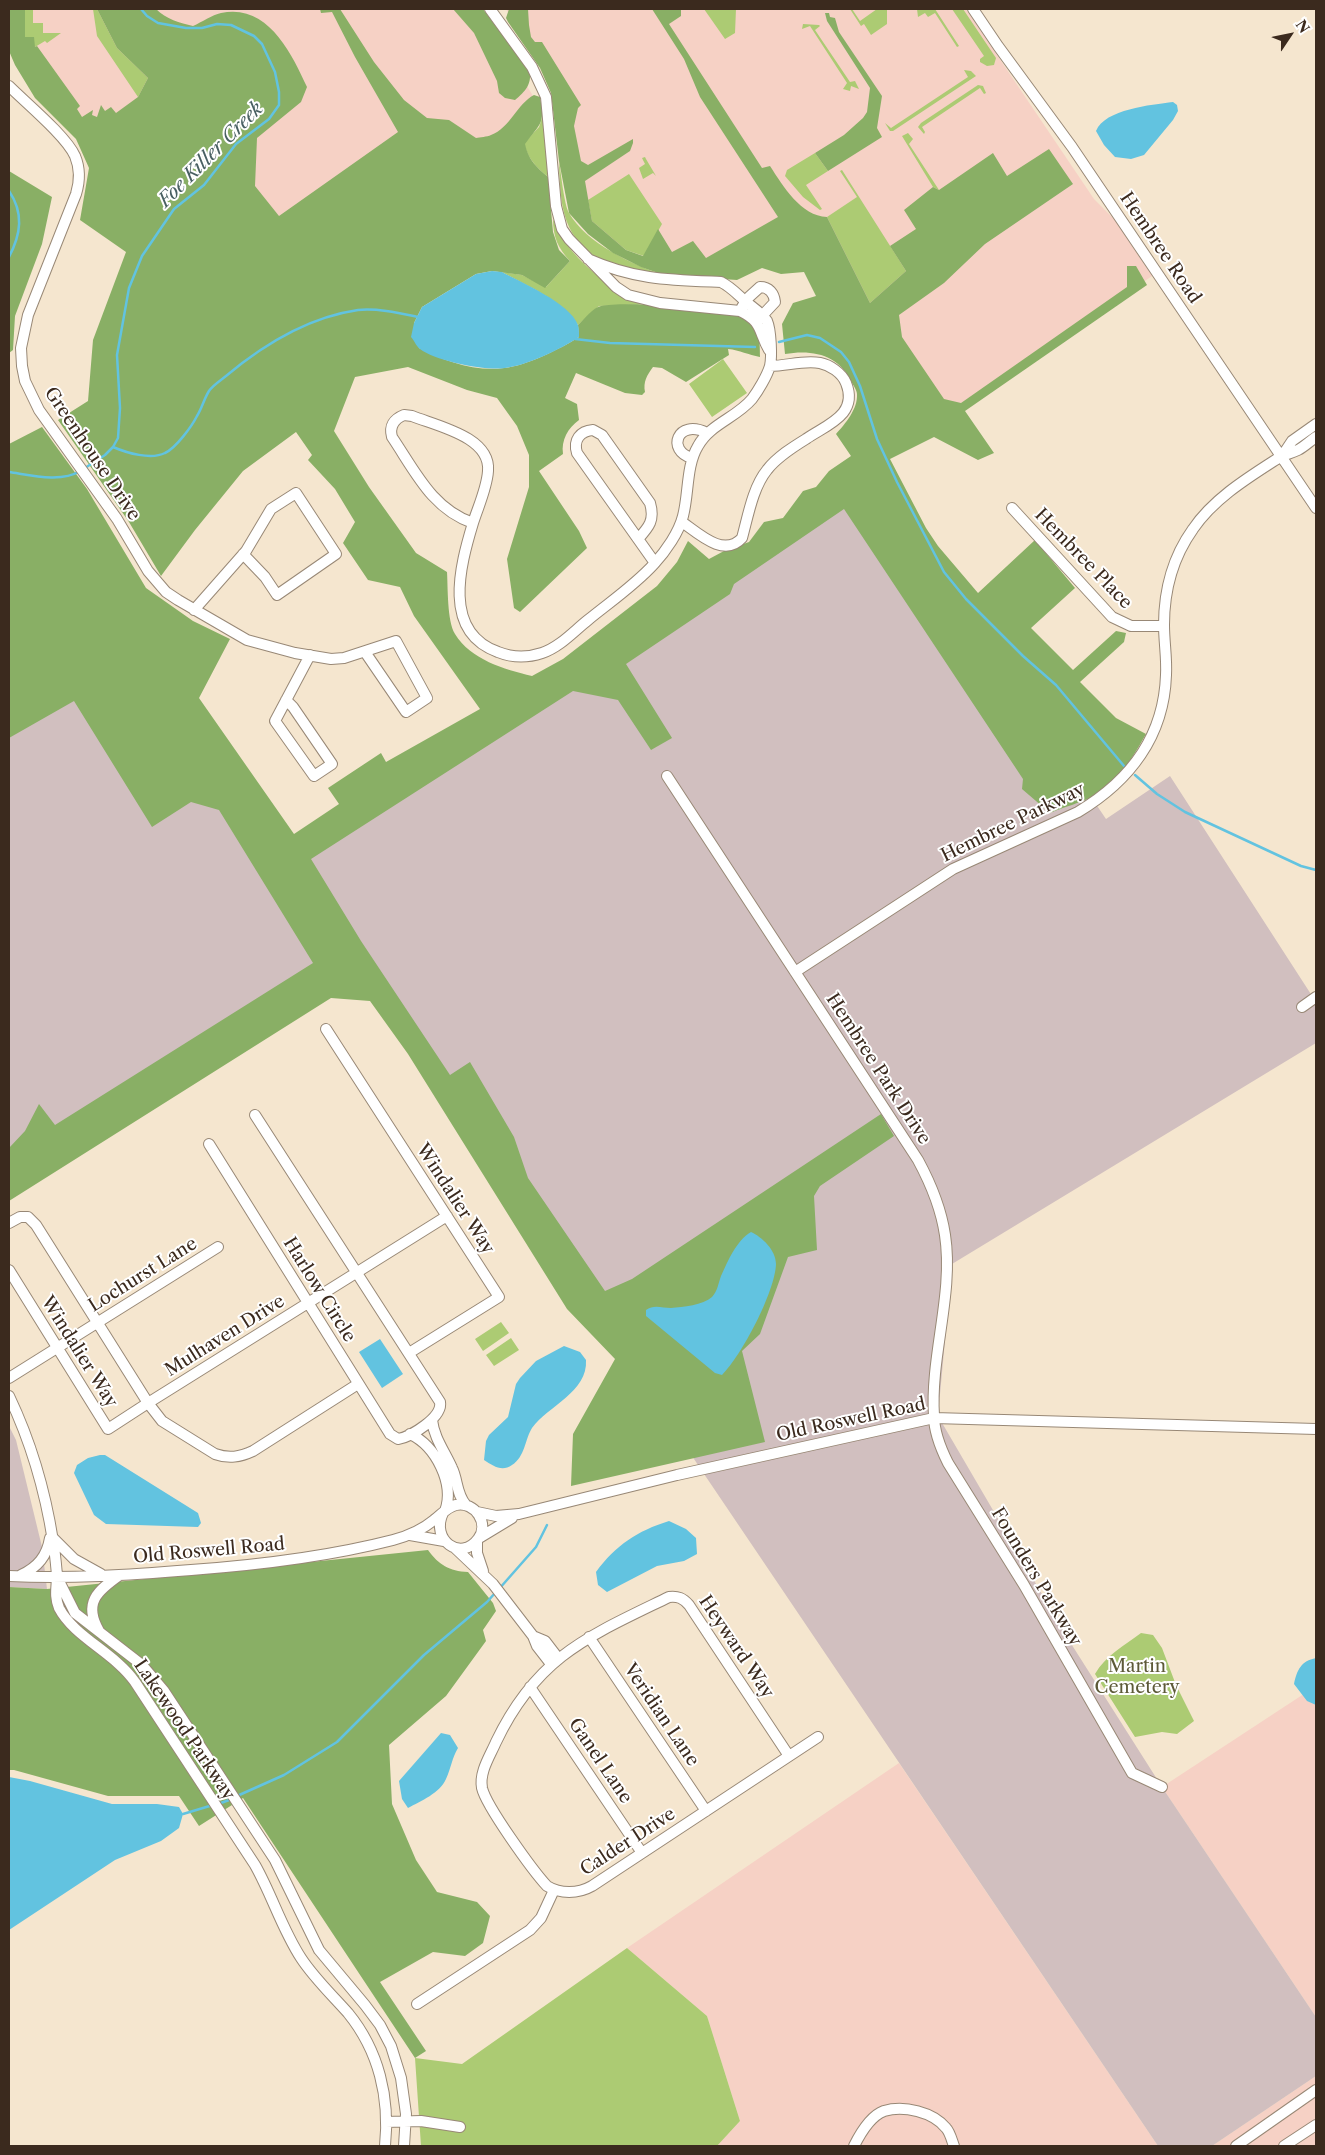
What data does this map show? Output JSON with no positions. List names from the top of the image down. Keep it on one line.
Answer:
{"streets":{"street":["Hembree Road","Greenhouse Drive","Hembree Place","Hembree Parkway","Hembree Park Drive","Windalier Way","Lochurst Lane","Harlow Circle","Mulhaven Drive","Old Roswell Road","Founders Parkway","Heyward Way","Veridian Lane","Lakewood Parkway","Ganel Lane","Calder Drive"]},"crossings":[["Hembree Road","Hembree Parkway"],["Hembree Place","Hembree Parkway"],["Hembree Parkway","Hembree Park Drive"],["Hembree Park Drive","Old Roswell Road"],["Hembree Park Drive","Founders Parkway"],["Windalier Way","Lochurst Lane"],["Windalier Way","Mulhaven Drive"],["Harlow Circle","Mulhaven Drive"],["Old Roswell Road","Founders Parkway"],["Old Roswell Road","Lakewood Parkway"],["Heyward Way","Veridian Lane"],["Heyward Way","Ganel Lane"],["Heyward Way","Calder Drive"],["Veridian Lane","Calder Drive"],["Ganel Lane","Calder Drive"]],"water":["Foe Killer Creek"],"parks":["Martin Cemetery"],"north":"top right"}
